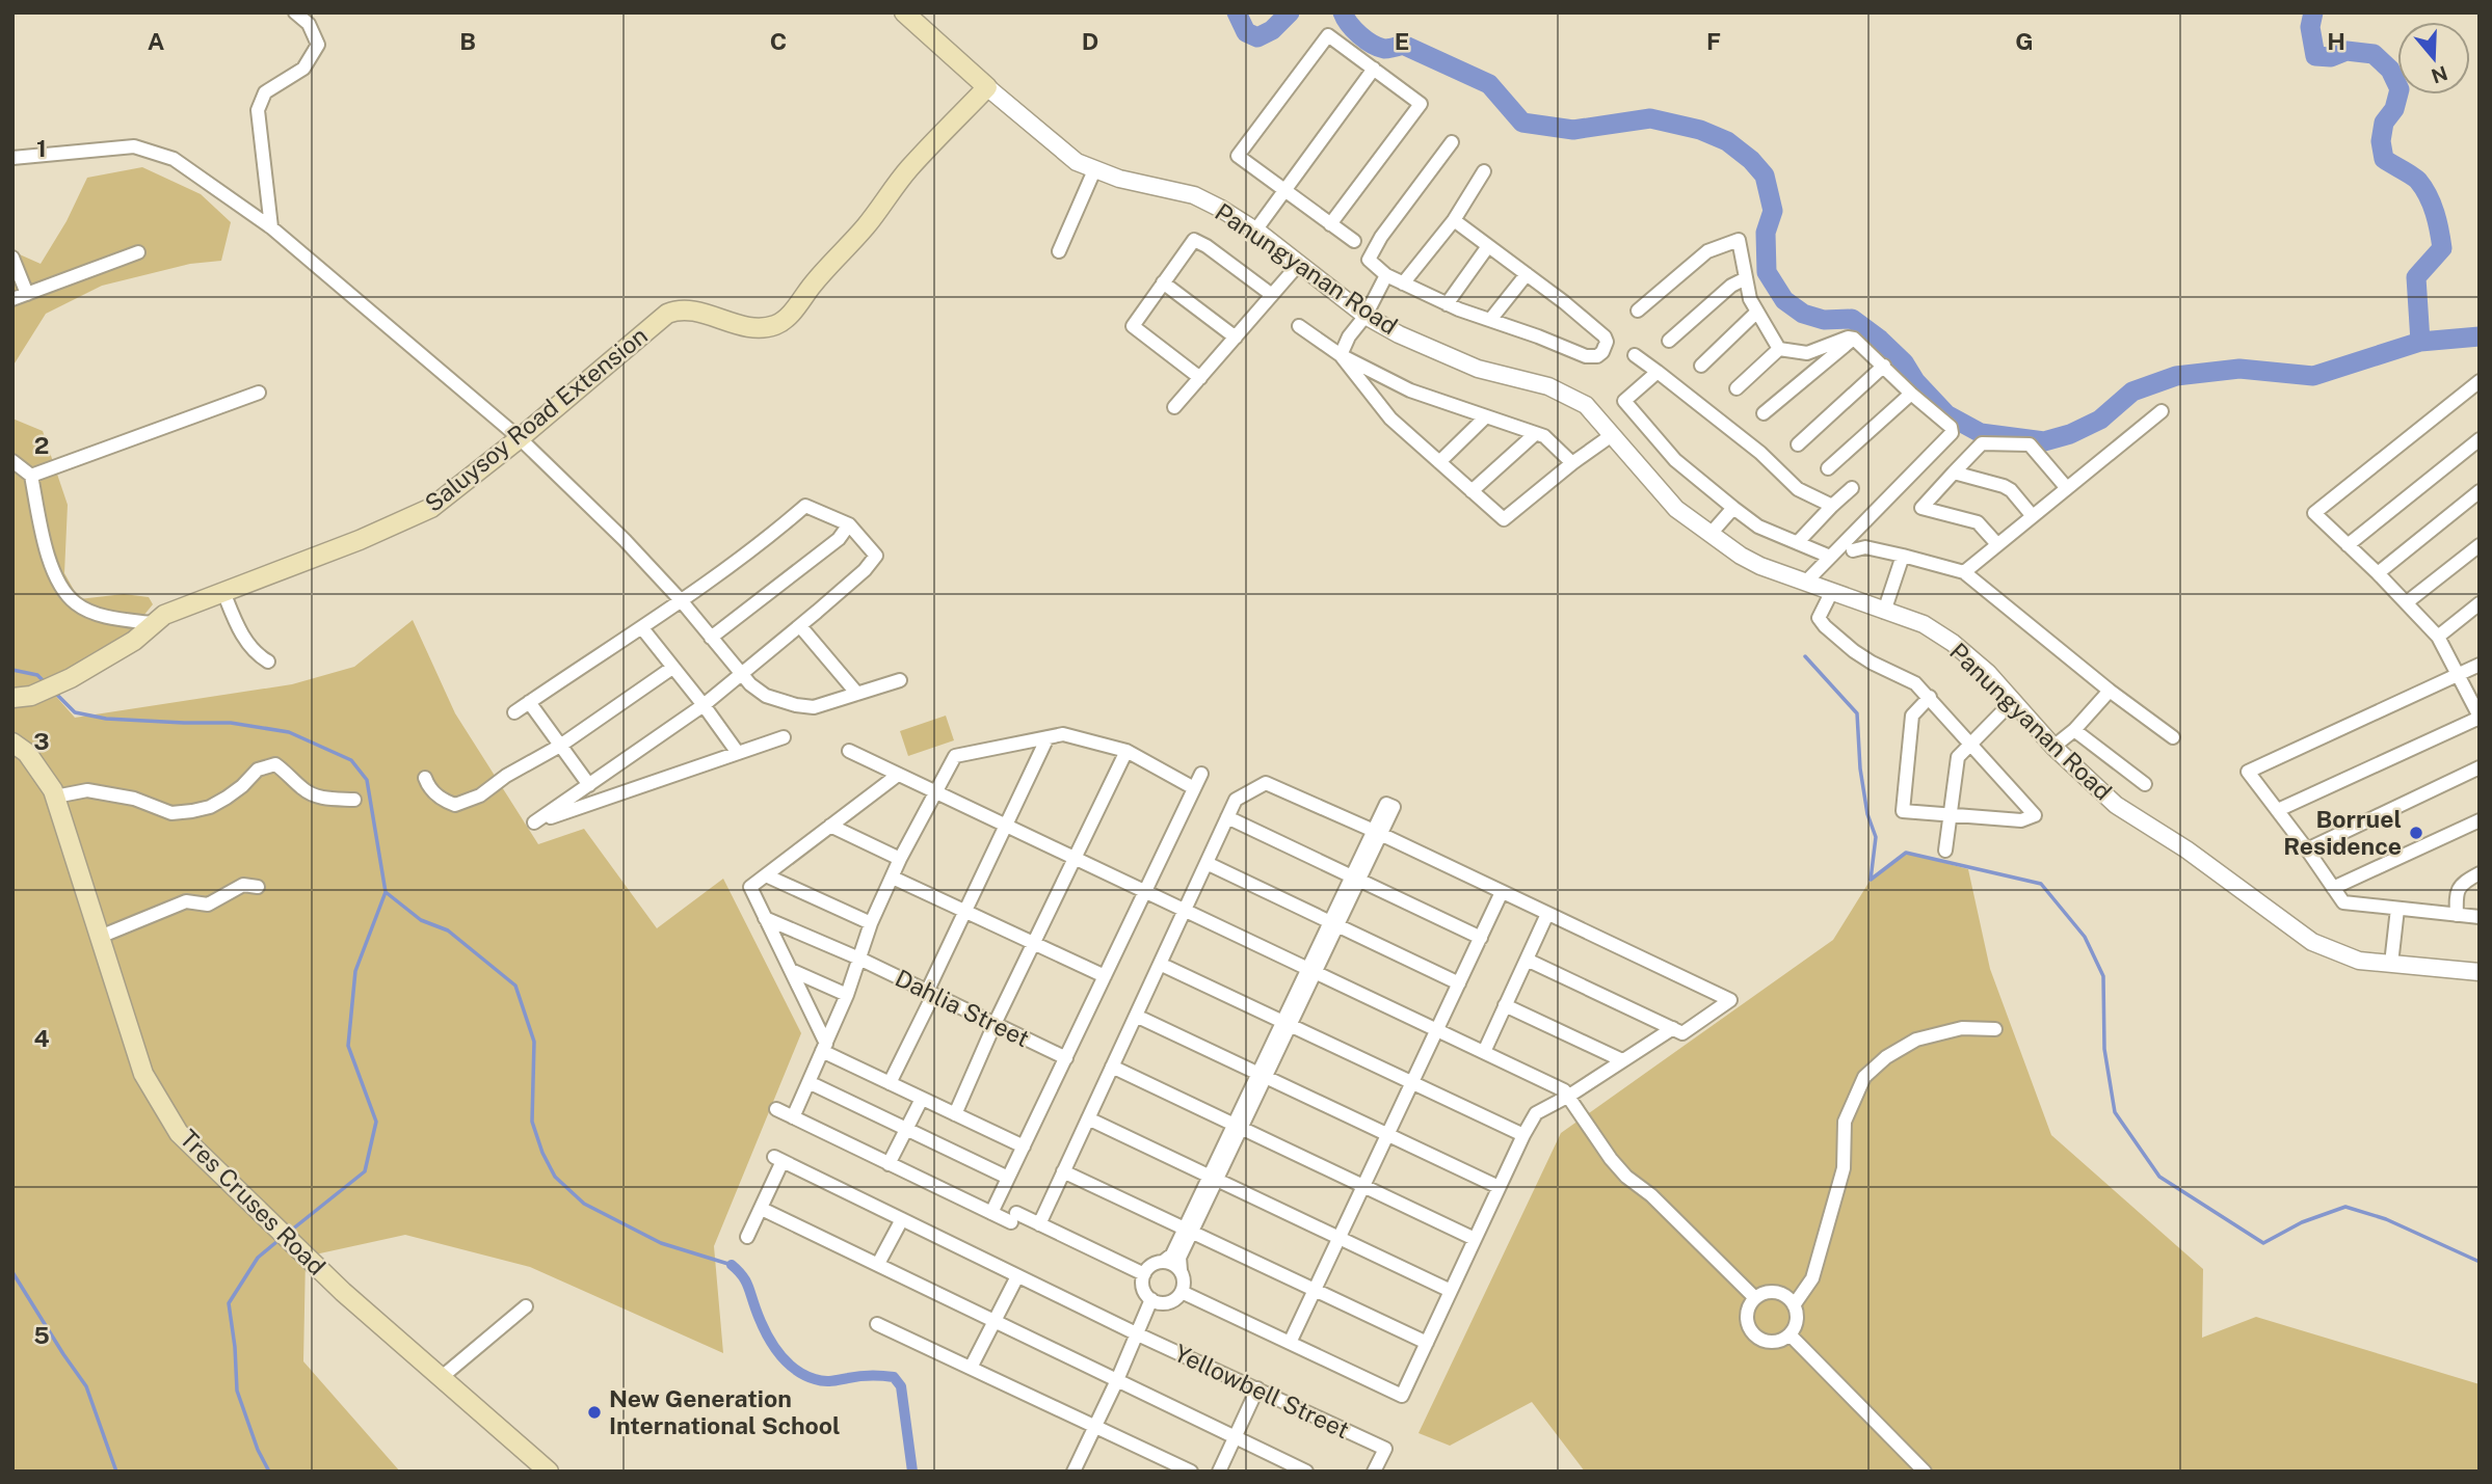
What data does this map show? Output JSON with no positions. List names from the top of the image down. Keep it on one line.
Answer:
{"streets":{"main road":["Panungyanan Road","Saluysoy Road Extension","Tres Cruses Road"],"street":["Dahlia Street","Yellowbell Street"]},"crossings":[["Panungyanan Road","Saluysoy Road Extension"]],"places":["Borruel Residence","New Generation International School"],"north":"bottom","grid":{"columns":["A","B","C","D","E","F","G","H"],"rows":["1","2","3","4","5"]}}
